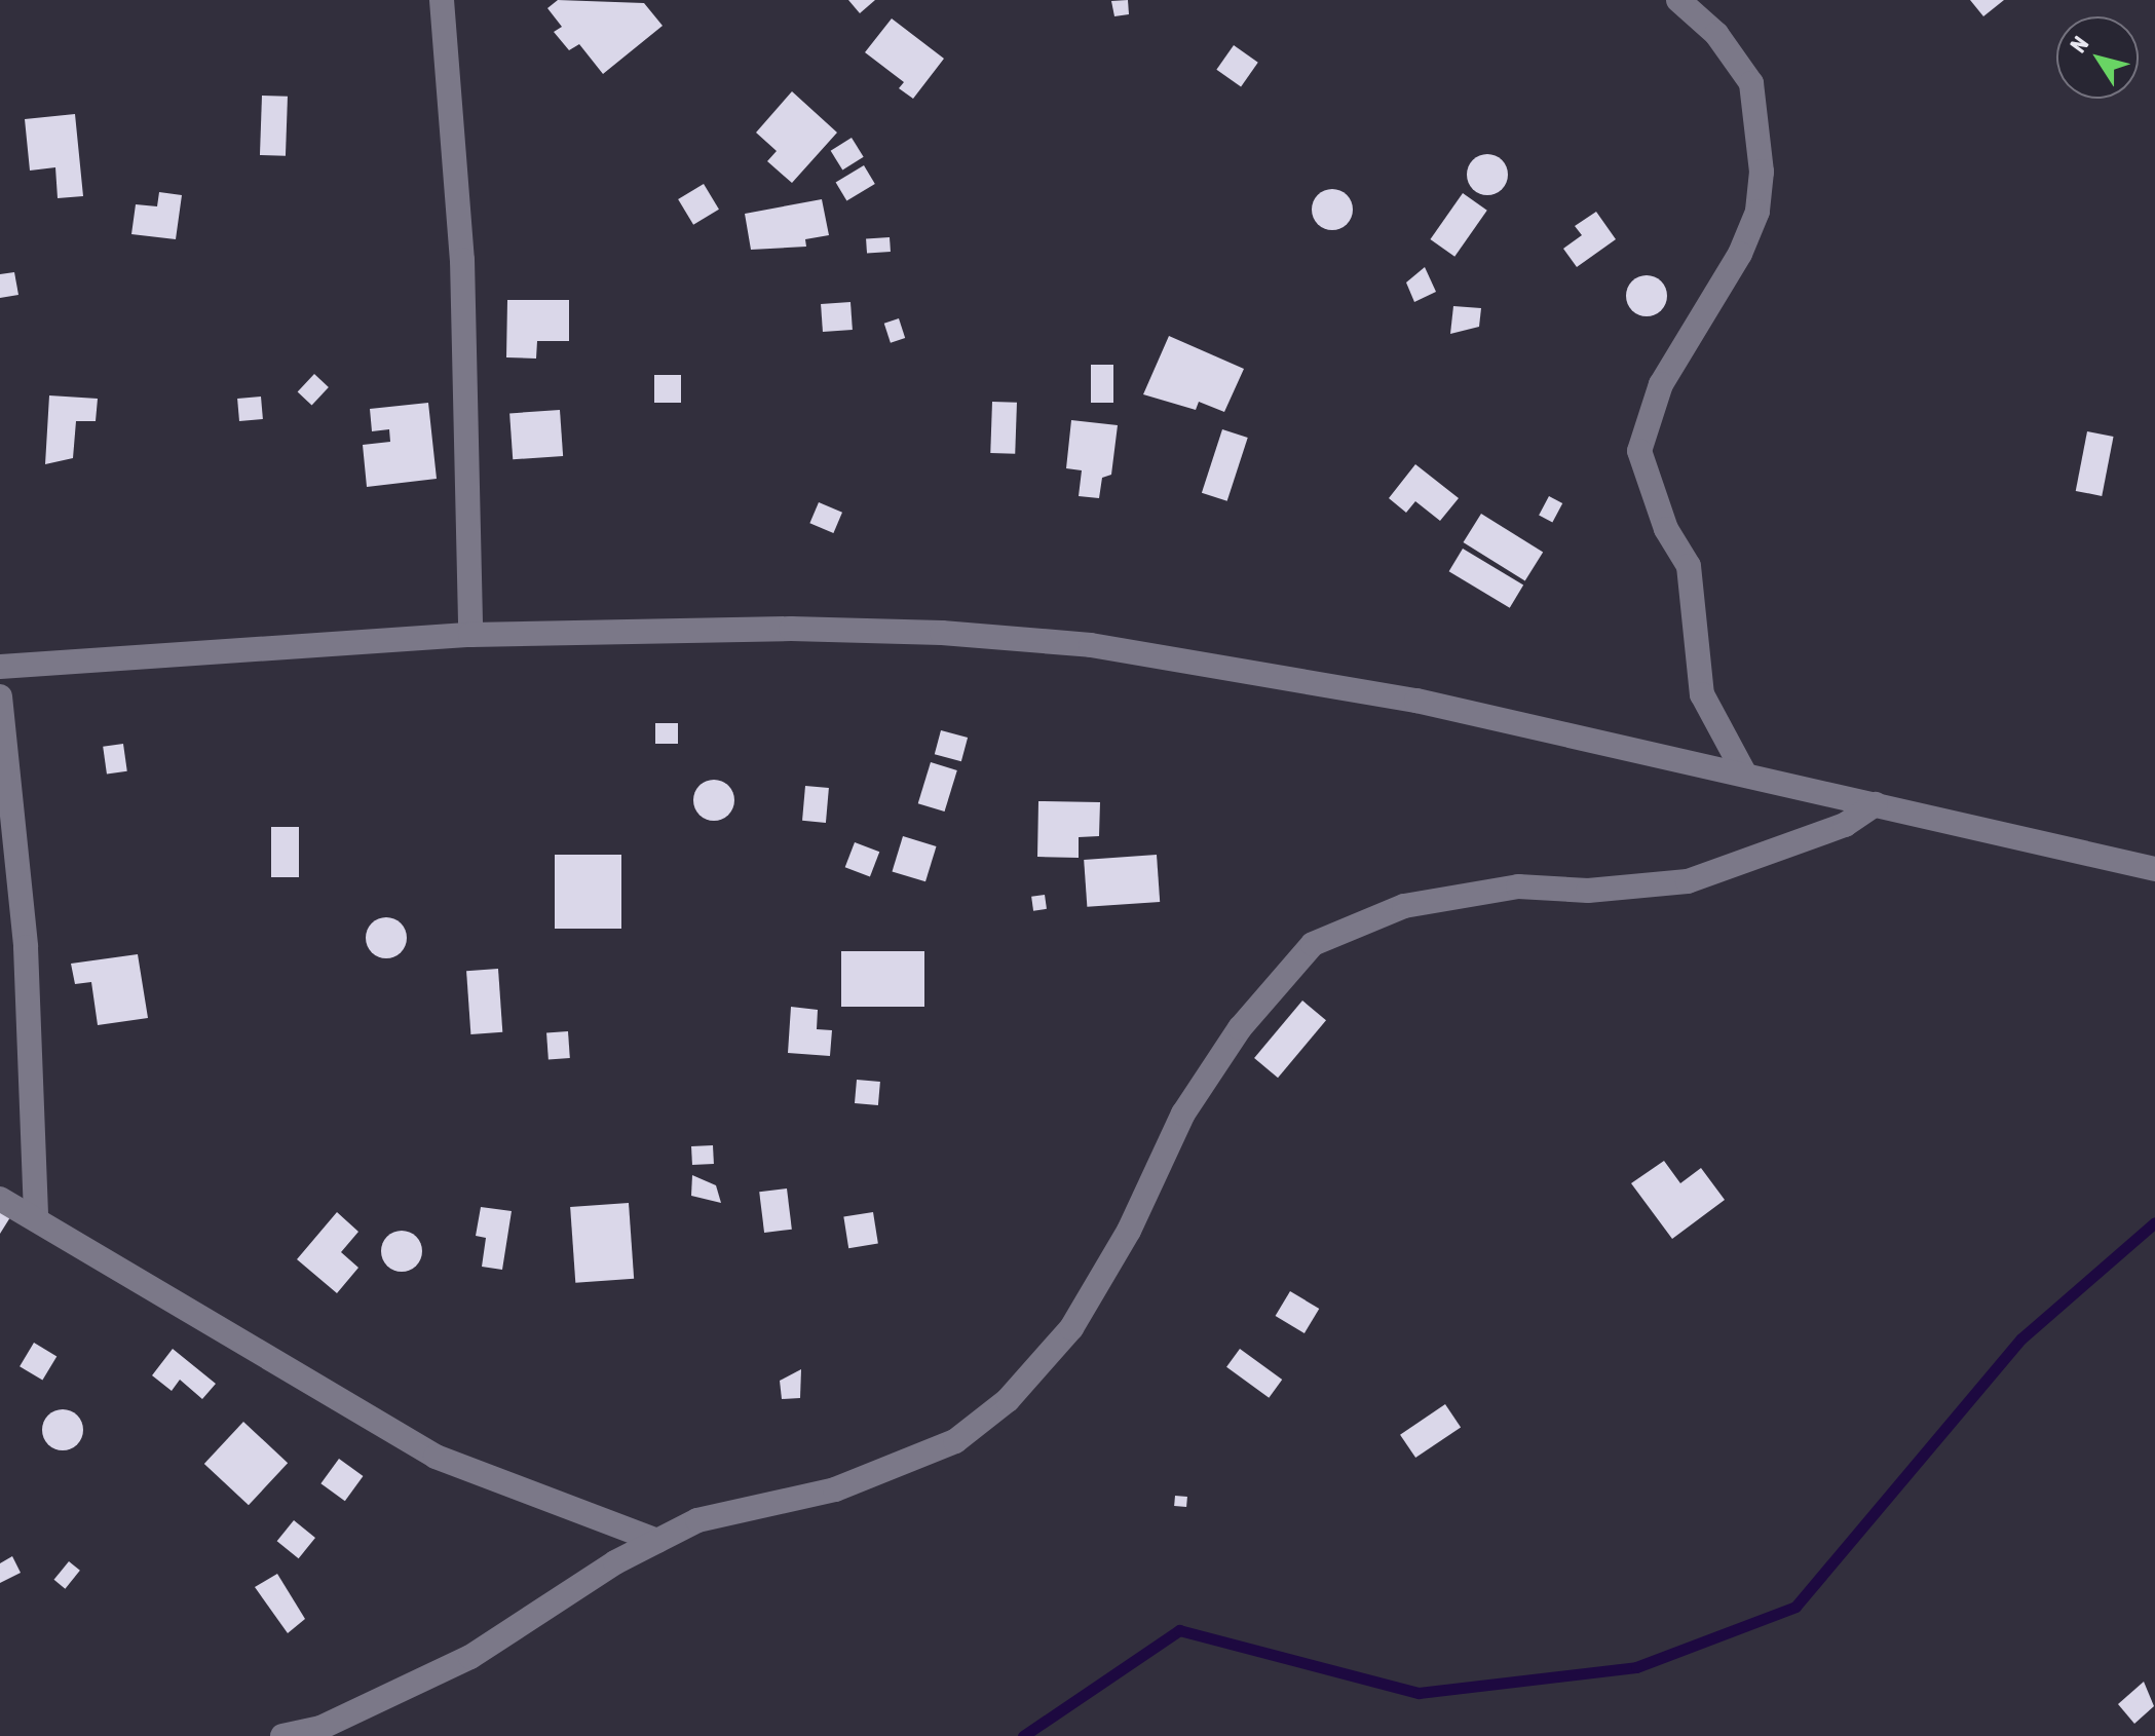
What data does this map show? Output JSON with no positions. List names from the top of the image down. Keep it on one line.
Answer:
{"north":"top left"}
